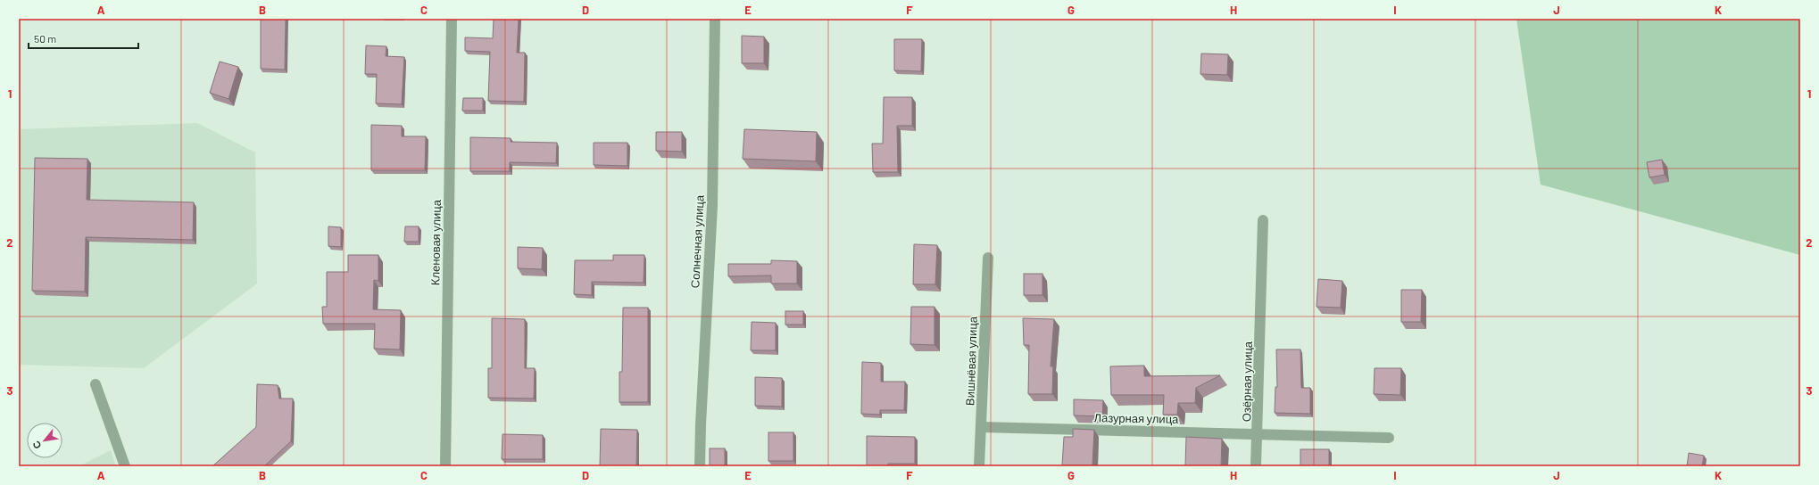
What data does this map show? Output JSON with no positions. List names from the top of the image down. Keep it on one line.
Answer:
{"streets":{"street":["Солнечная улица","Кленовая улица","Вишнёвая улица","Озёрная улица","Лазурная улица"]},"crossings":[["Вишнёвая улица","Лазурная улица"],["Озёрная улица","Лазурная улица"]],"scale_bar":"50 m","north":"bottom left","grid":{"columns":["A","B","C","D","E","F","G","H","I","J","K"],"rows":["1","2","3"]}}
